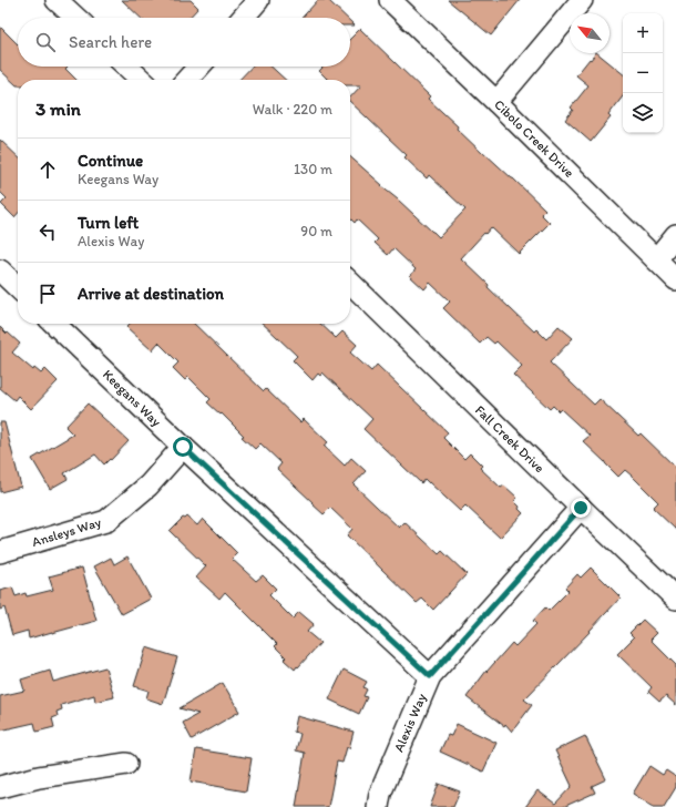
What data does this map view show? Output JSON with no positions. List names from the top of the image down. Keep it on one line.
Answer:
{"streets":{"street":["Cibolo Creek Drive","Keegans Way","Fall Creek Drive","Ansleys Way","Alexis Way"]},"crossings":[["Keegans Way","Ansleys Way"],["Keegans Way","Alexis Way"],["Fall Creek Drive","Alexis Way"]],"north":"top left","page":{"map_buttons":["+","−"],"search":"Search here","heading":["3 min","Walk · 220 m"],"list":[["Continue","Keegans Way","130 m"],["Turn left","Alexis Way","90 m"],"Arrive at destination"]}}
